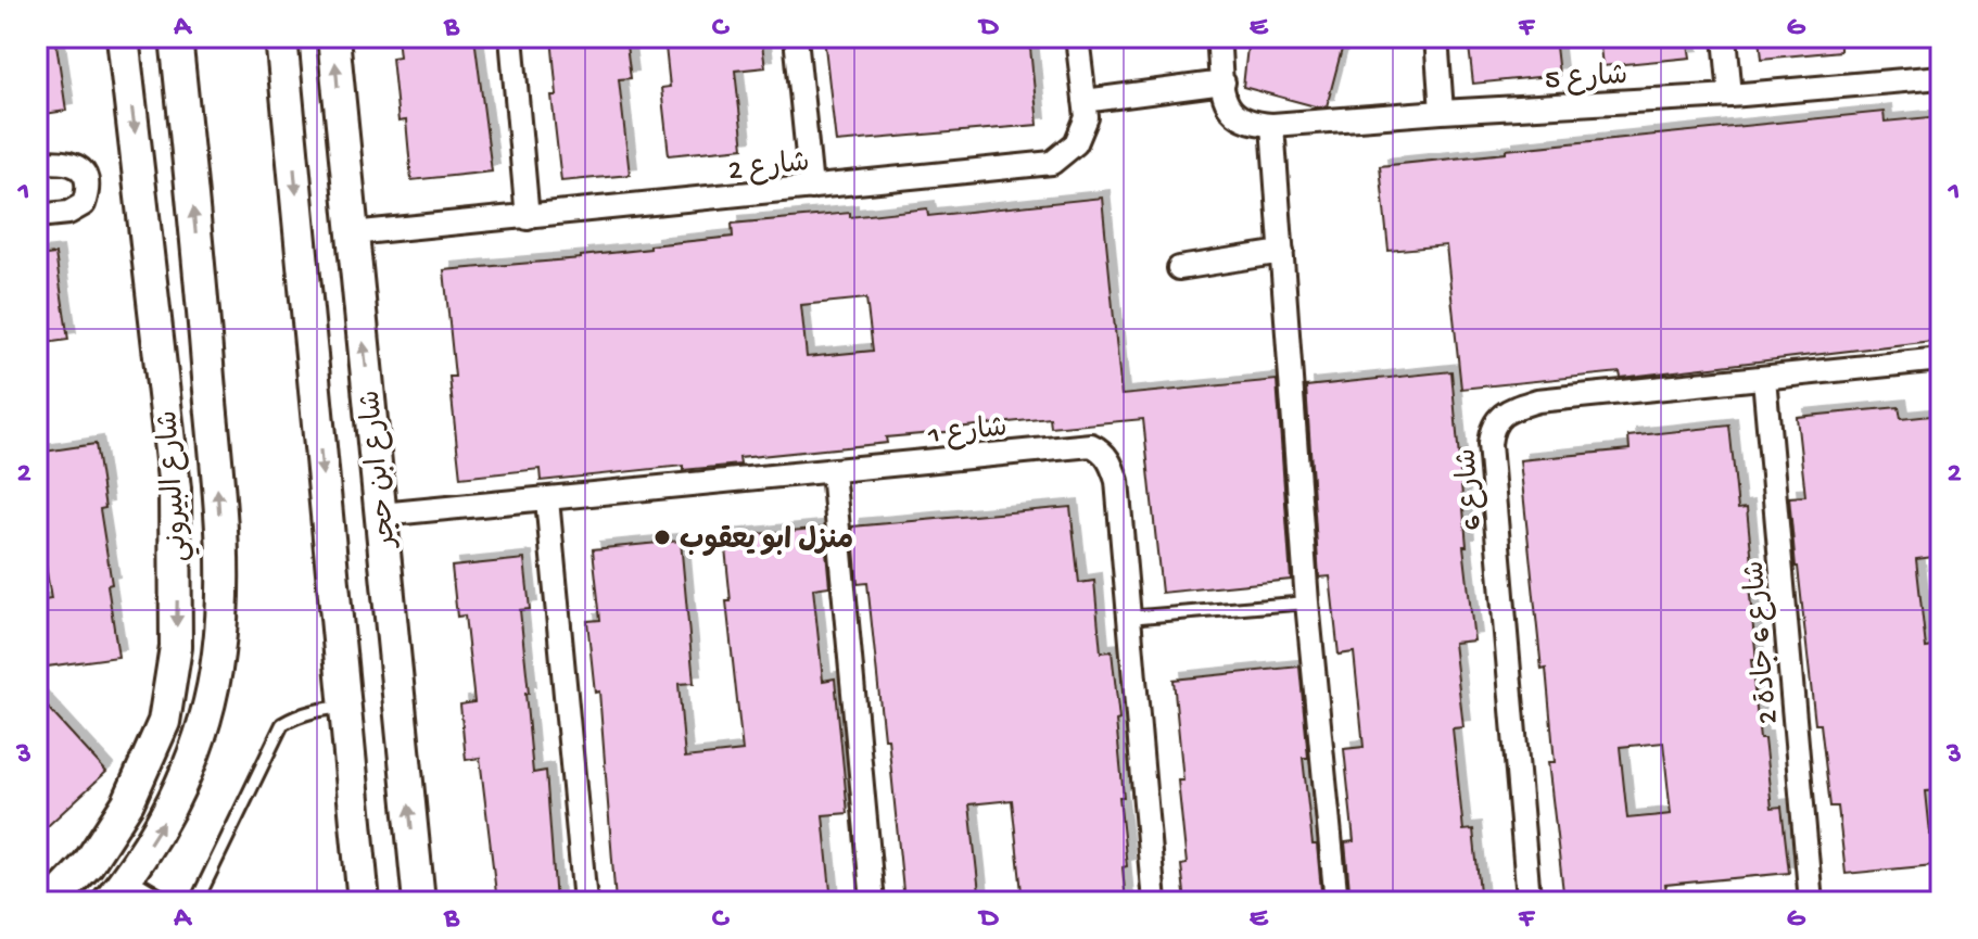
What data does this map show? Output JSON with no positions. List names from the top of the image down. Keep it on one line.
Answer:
{"streets":{"street":["شارع 5","شارع 2","شارع 1","شارع ابن حجر","شارع البيروني","شارع 6","شارع 6 جادة 2"]},"crossings":[["شارع 2","شارع ابن حجر"],["شارع 1","شارع ابن حجر"],["شارع 6","شارع 6 جادة 2"]],"places":["منزل ابو يعقوب"],"grid":{"columns":["A","B","C","D","E","F","G"],"rows":["1","2","3"]}}
